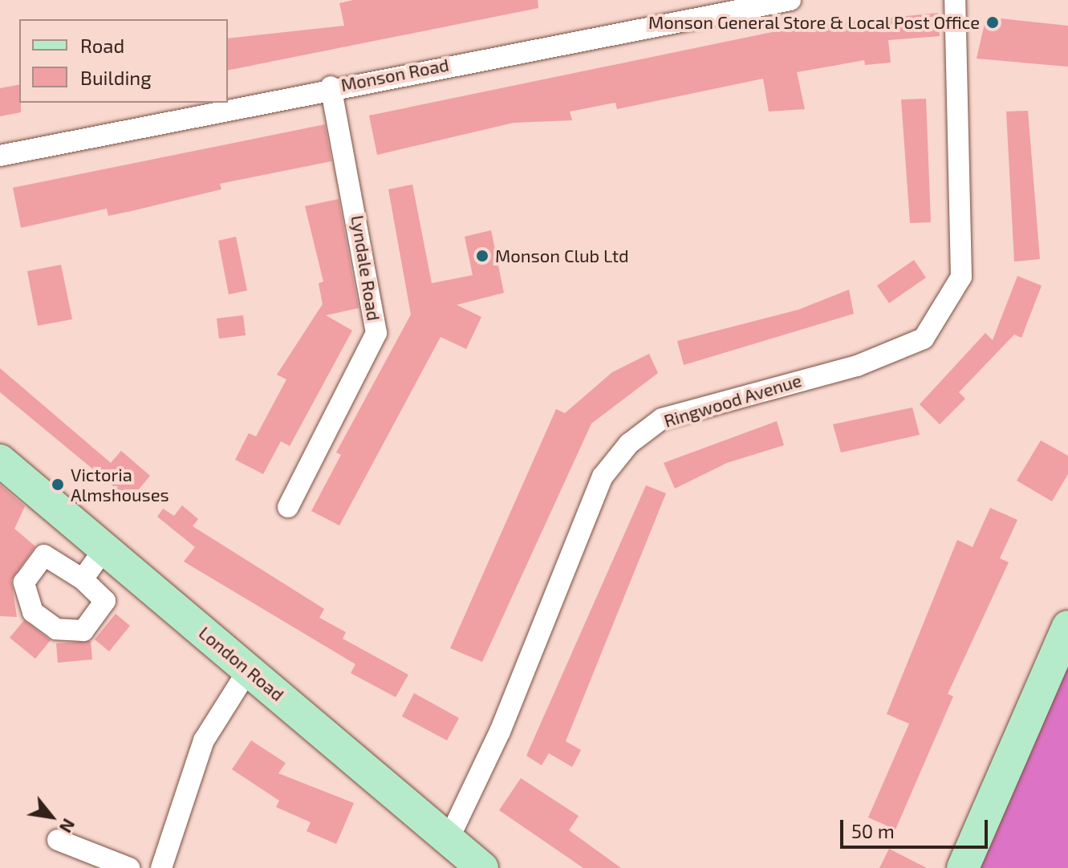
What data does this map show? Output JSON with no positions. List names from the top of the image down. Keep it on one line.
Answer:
{"streets":{"main road":["London Road"],"street":["Monson Road","Lyndale Road","Ringwood Avenue"]},"crossings":[["Monson Road","Lyndale Road"],["Ringwood Avenue","London Road"]],"places":["Monson General Store & Local Post Office","Monson Club Ltd","Victoria Almshouses"],"legend":["Road","Building"],"scale_bar":"50 m","north":"bottom right"}
